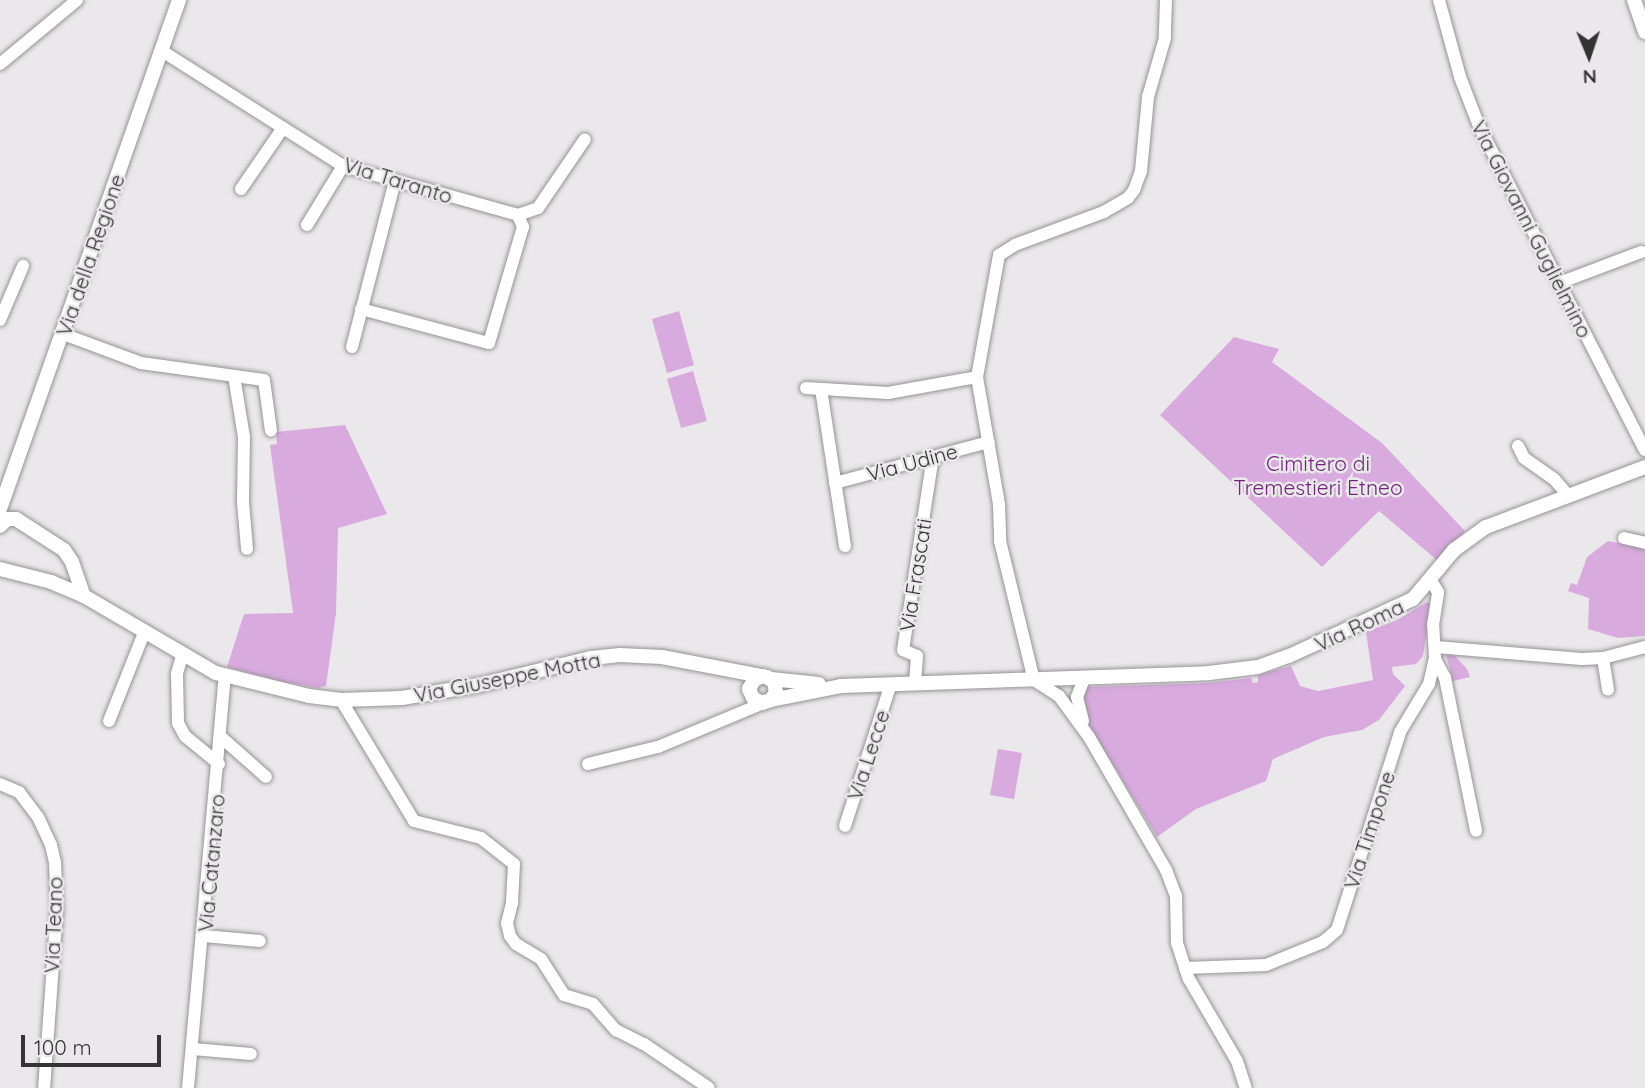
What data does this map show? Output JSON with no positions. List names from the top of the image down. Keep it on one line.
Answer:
{"streets":{"main road":["Via della Regione","Via Roma","Via Giuseppe Motta"],"street":["Via Taranto","Via Giovanni Guglielmino","Via Udine","Via Frascati","Via Lecce","Via Timpone","Via Catanzaro","Via Teano"]},"crossings":[["Via Taranto","Via della Regione"],["Via Udine","Via Frascati"],["Via Roma","Via Timpone"],["Via Giuseppe Motta","Via Catanzaro"]],"parks":["Cimitero di Tremestieri Etneo"],"scale_bar":"100 m","north":"bottom"}
